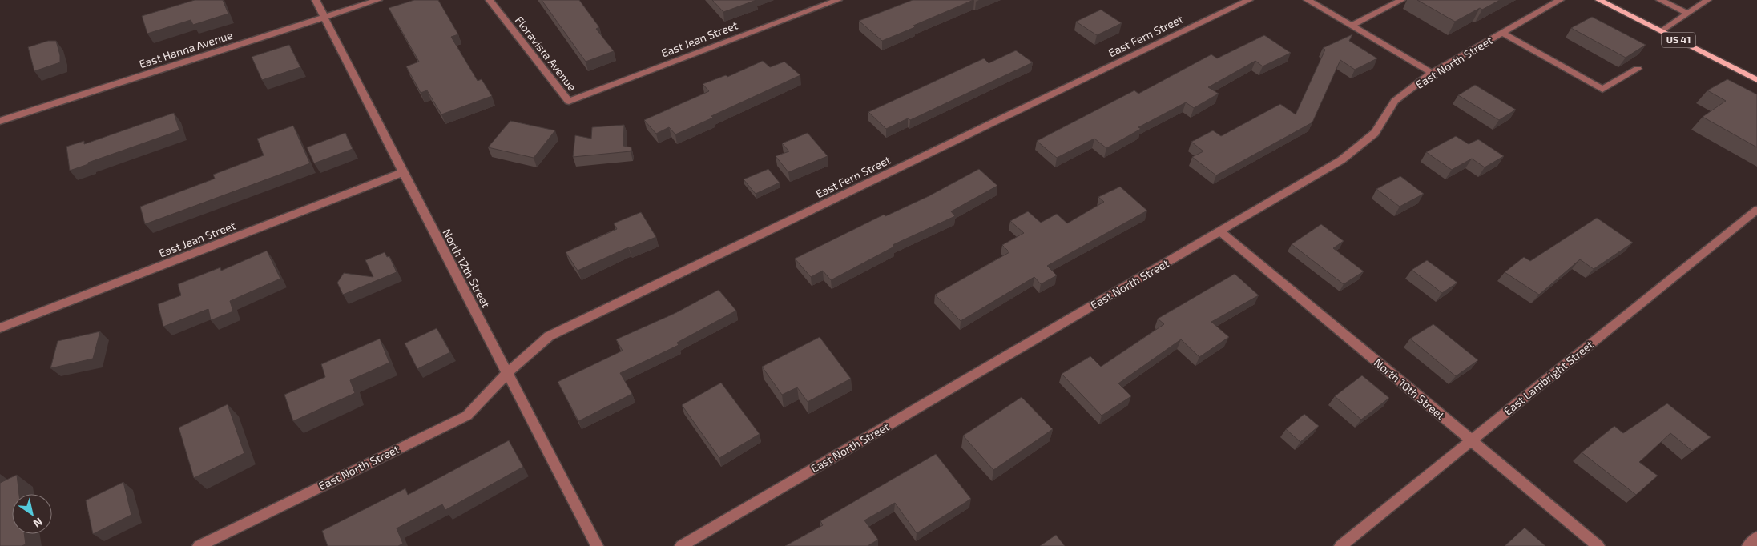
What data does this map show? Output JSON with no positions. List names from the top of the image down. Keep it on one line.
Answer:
{"streets":{"main road":["US 41"],"street":["East Fern Street","East Jean Street","East Hanna Avenue","Floravista Avenue","East North Street","North 12th Street","East Lambright Street","North 10th Street"]},"crossings":[["East Fern Street","East North Street"],["East Fern Street","North 12th Street"],["East Jean Street","Floravista Avenue"],["East Jean Street","North 12th Street"],["East Hanna Avenue","North 12th Street"],["East North Street","North 12th Street"],["East North Street","North 10th Street"],["East Lambright Street","North 10th Street"]],"north":"bottom right"}
